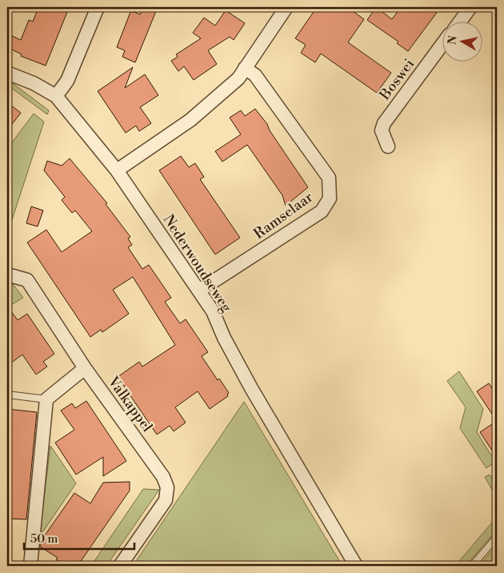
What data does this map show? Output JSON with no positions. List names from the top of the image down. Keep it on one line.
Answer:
{"streets":{"street":["Boswei","Ramselaar","Nederwoudseweg","Valkappel"]},"crossings":[["Ramselaar","Nederwoudseweg"]],"scale_bar":"50 m","north":"left"}
